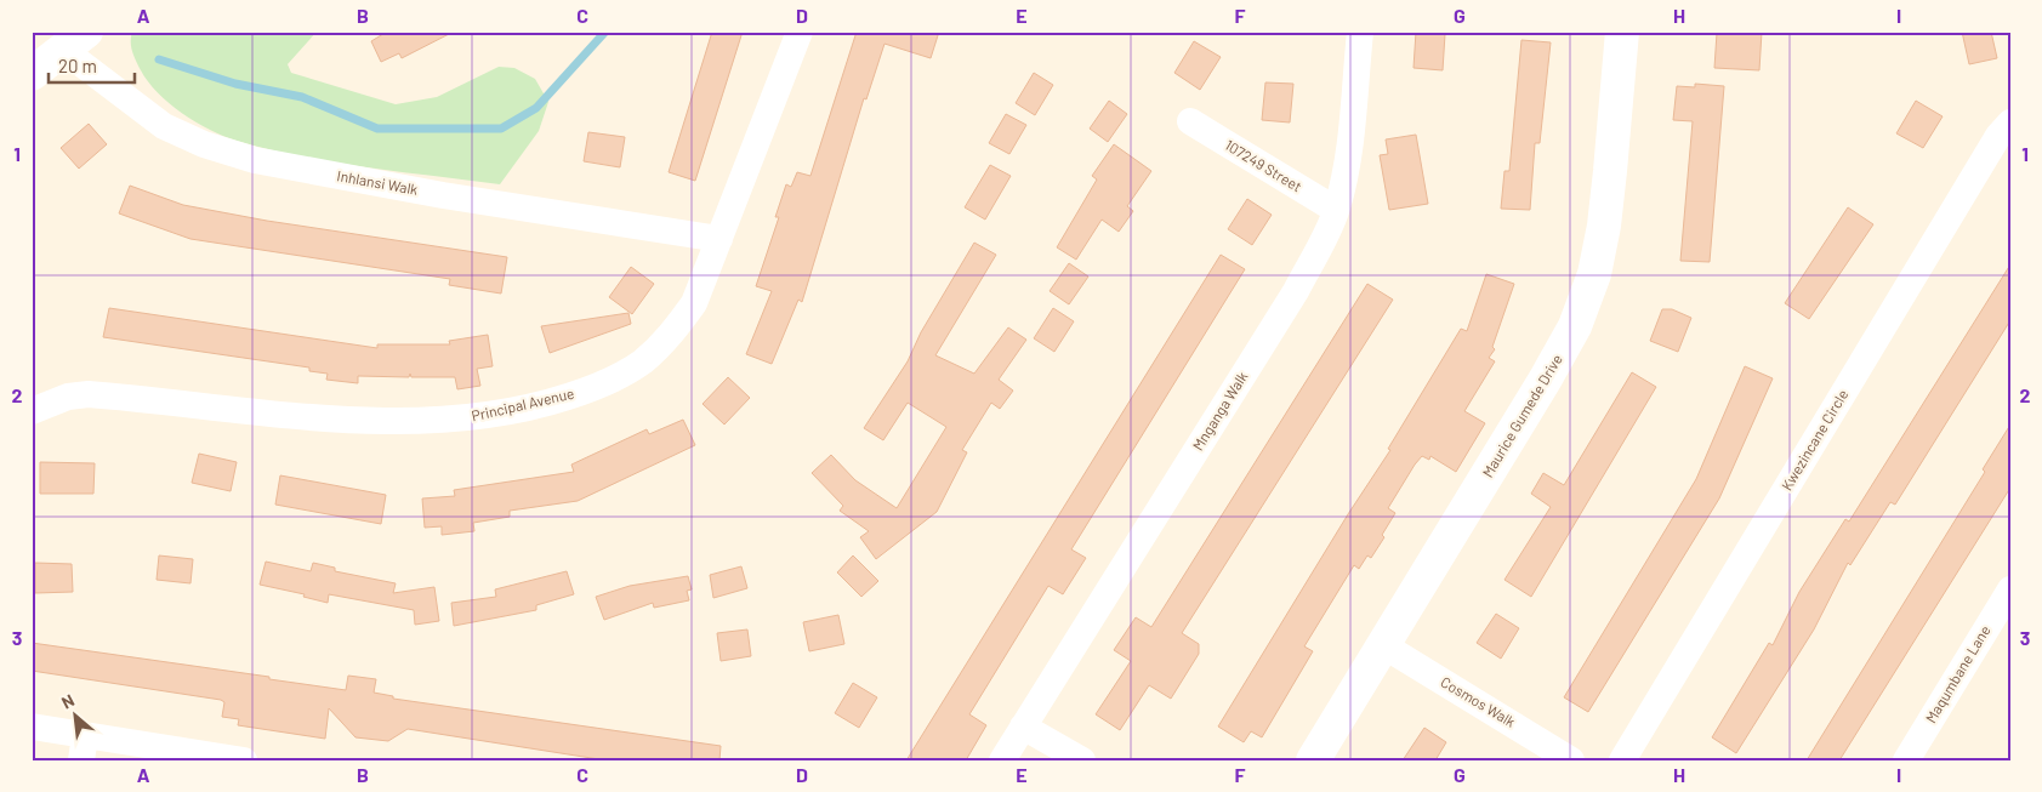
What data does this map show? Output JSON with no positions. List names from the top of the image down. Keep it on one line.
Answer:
{"streets":{"street":["107249 Street","Inhlansi Walk","Principal Avenue","Mnganga Walk","Maurice Gumede Drive","Kwezincane Circle","Maqumbane Lane","Cosmos Walk"]},"crossings":[["107249 Street","Mnganga Walk"],["Inhlansi Walk","Principal Avenue"],["Maurice Gumede Drive","Cosmos Walk"]],"scale_bar":"20 m","north":"top left","grid":{"columns":["A","B","C","D","E","F","G","H","I"],"rows":["1","2","3"]}}
